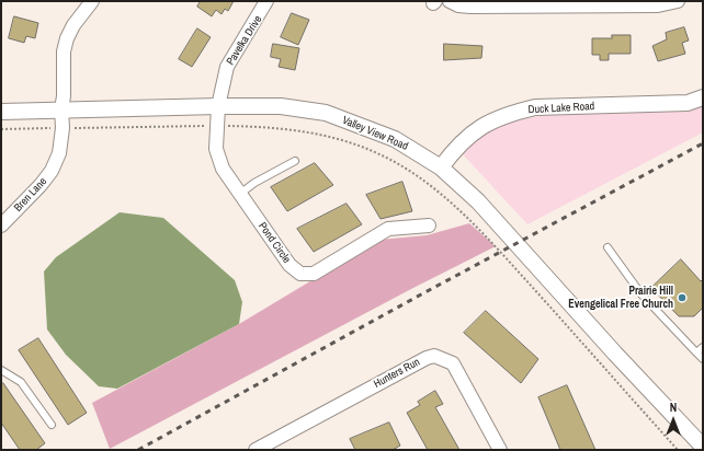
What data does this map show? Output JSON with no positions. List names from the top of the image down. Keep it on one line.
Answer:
{"streets":{"street":["Pavelka Drive","Duck Lake Road","Valley View Road","Bren Lane","Pond Circle","Hunters Run"]},"crossings":[["Pavelka Drive","Valley View Road"],["Pavelka Drive","Pond Circle"],["Duck Lake Road","Valley View Road"],["Valley View Road","Bren Lane"],["Valley View Road","Pond Circle"]],"places":["Prairie Hill Evengelical Free Church"],"north":"top"}
